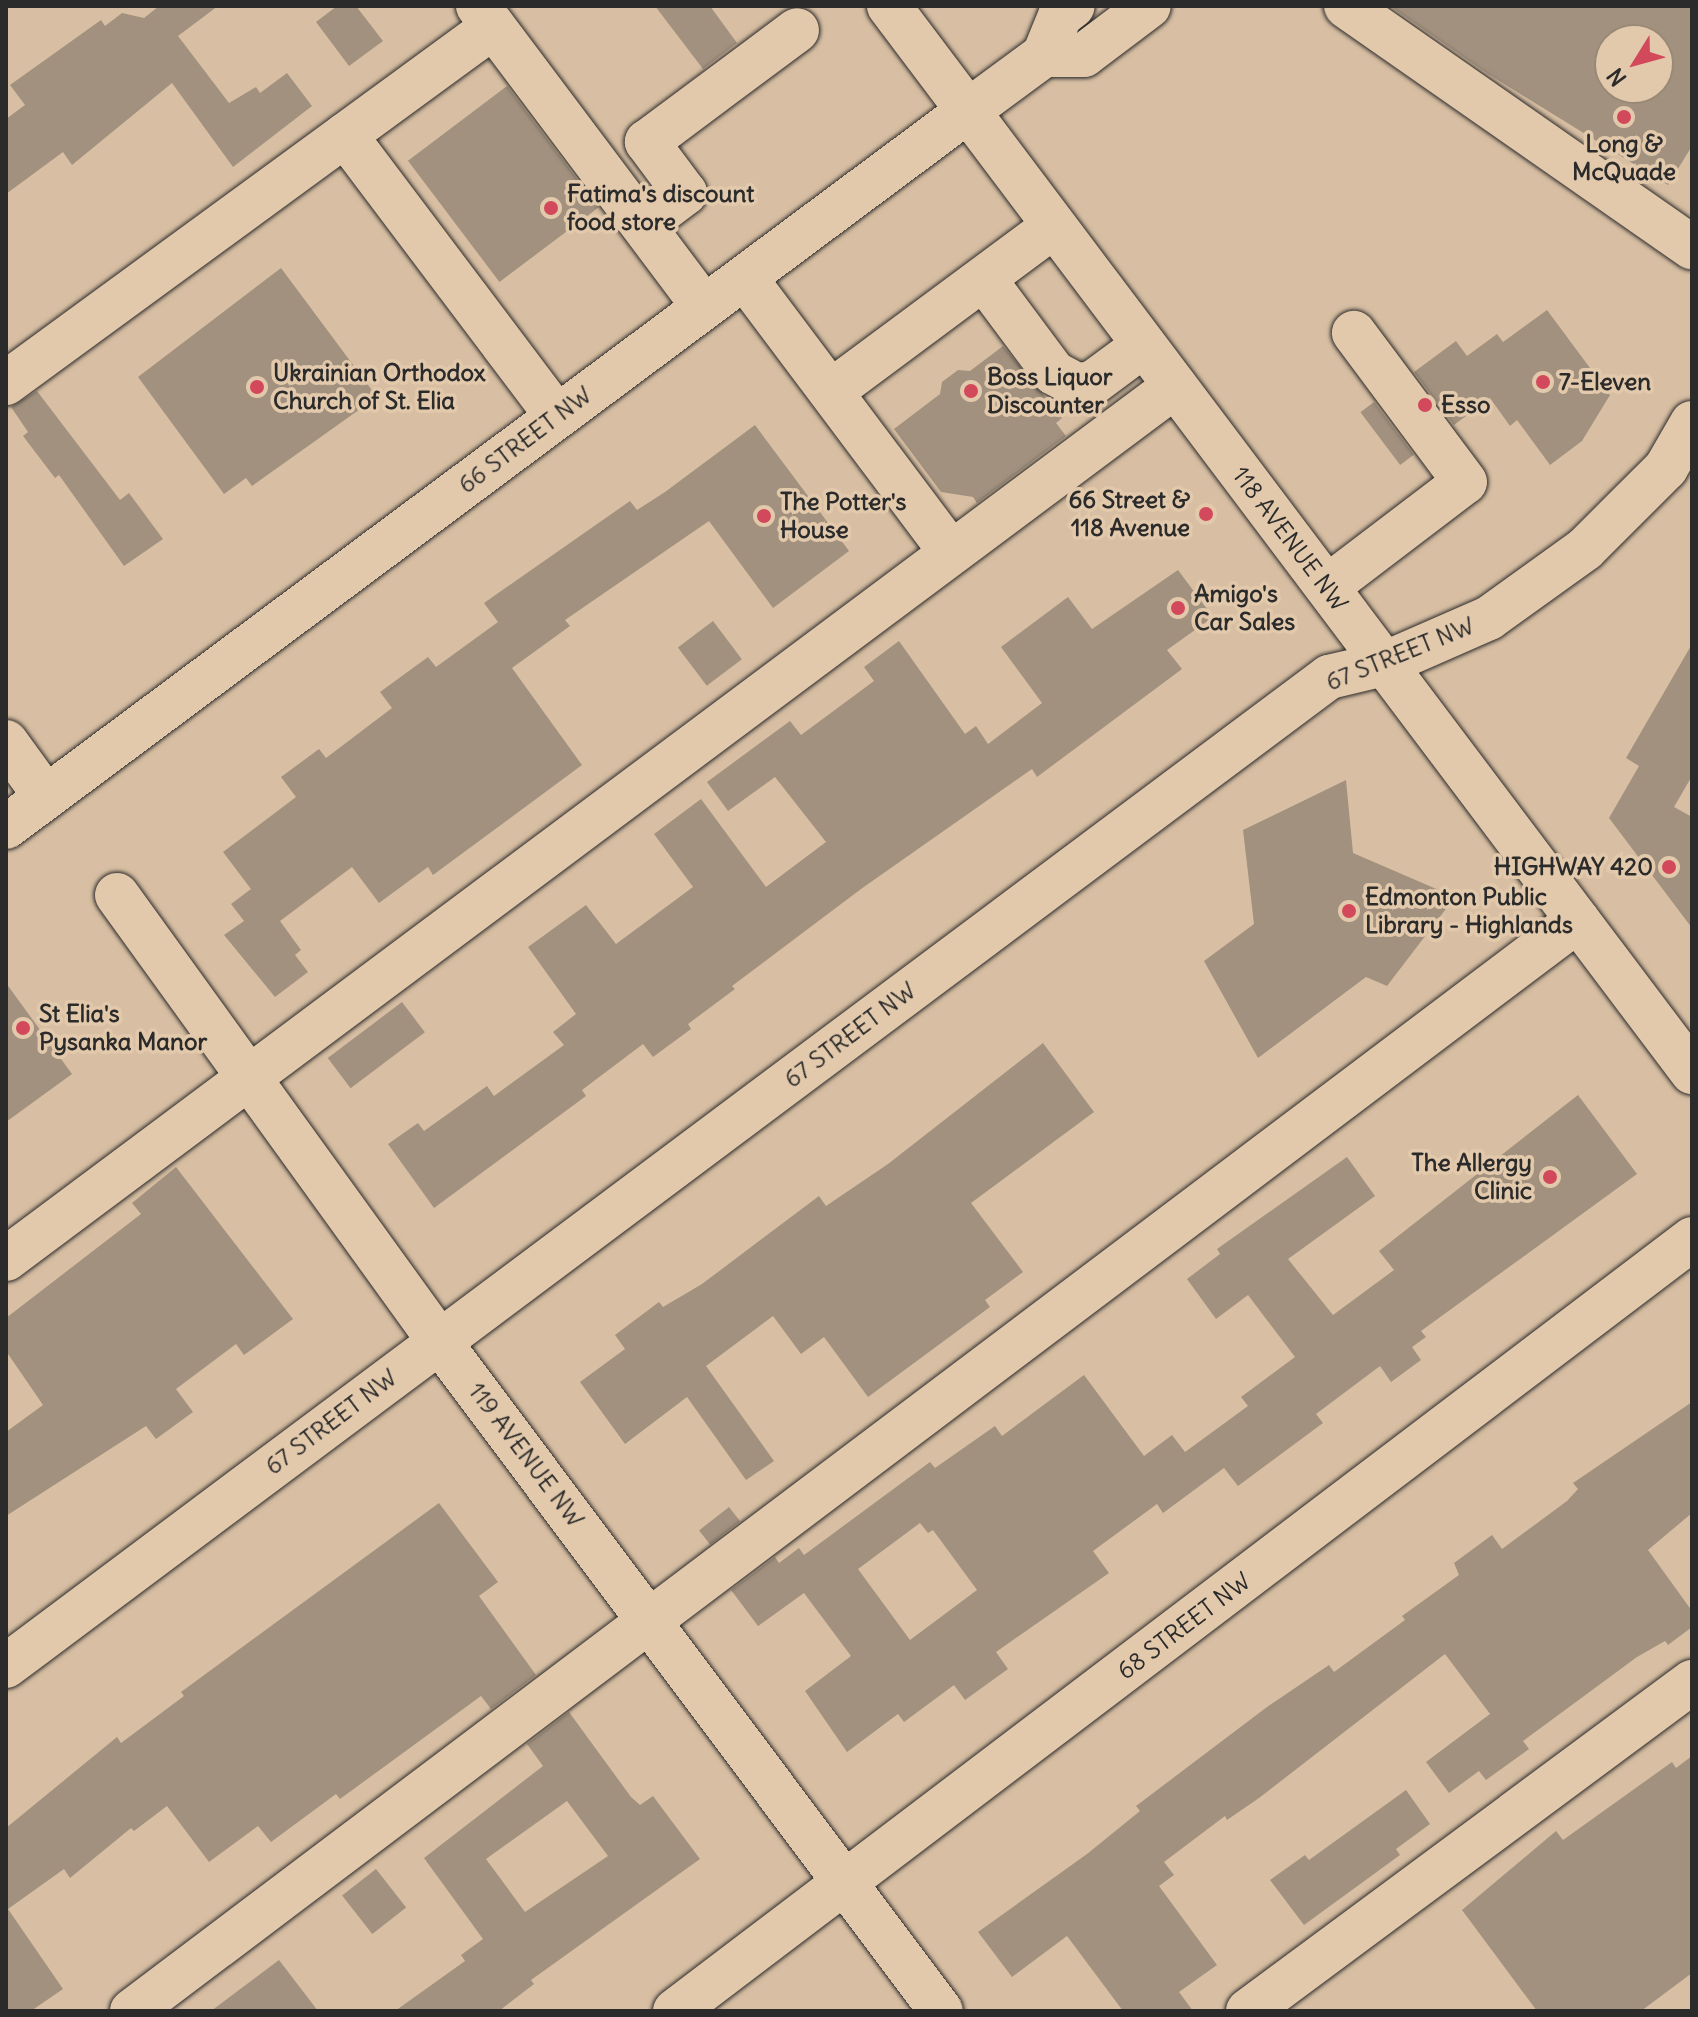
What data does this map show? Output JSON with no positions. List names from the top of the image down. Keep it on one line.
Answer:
{"streets":{"street":["66 STREET NW","118 AVENUE NW","67 STREET NW","119 AVENUE NW","68 STREET NW"]},"crossings":[["66 STREET NW","118 AVENUE NW"],["118 AVENUE NW","67 STREET NW"],["67 STREET NW","119 AVENUE NW"],["119 AVENUE NW","68 STREET NW"]],"places":["Long & McQuade","Fatima's discount food store","7-Eleven","Ukrainian Orthodox Church of St. Elia","Boss Liquor Discounter","Esso","66 Street & 118 Avenue","The Potter's House","Amigo's Car Sales","HIGHWAY 420","Edmonton Public Library - Highlands","St Elia's Pysanka Manor","The Allergy Clinic"],"north":"bottom left"}
